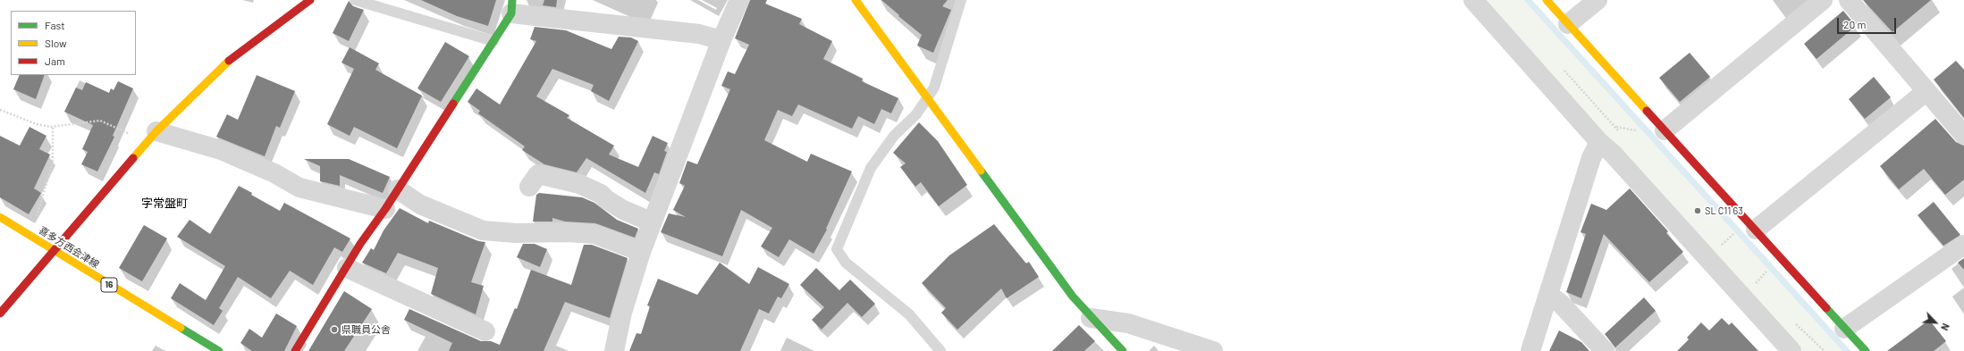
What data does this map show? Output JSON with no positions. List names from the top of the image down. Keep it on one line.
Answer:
{"streets":{"street":["喜多方西会津線","16"]},"districts":["字常盤町"],"places":["SL C11 63","県職員公舎"],"legend":["Fast","Slow","Jam"],"scale_bar":"20 m","north":"bottom right"}
